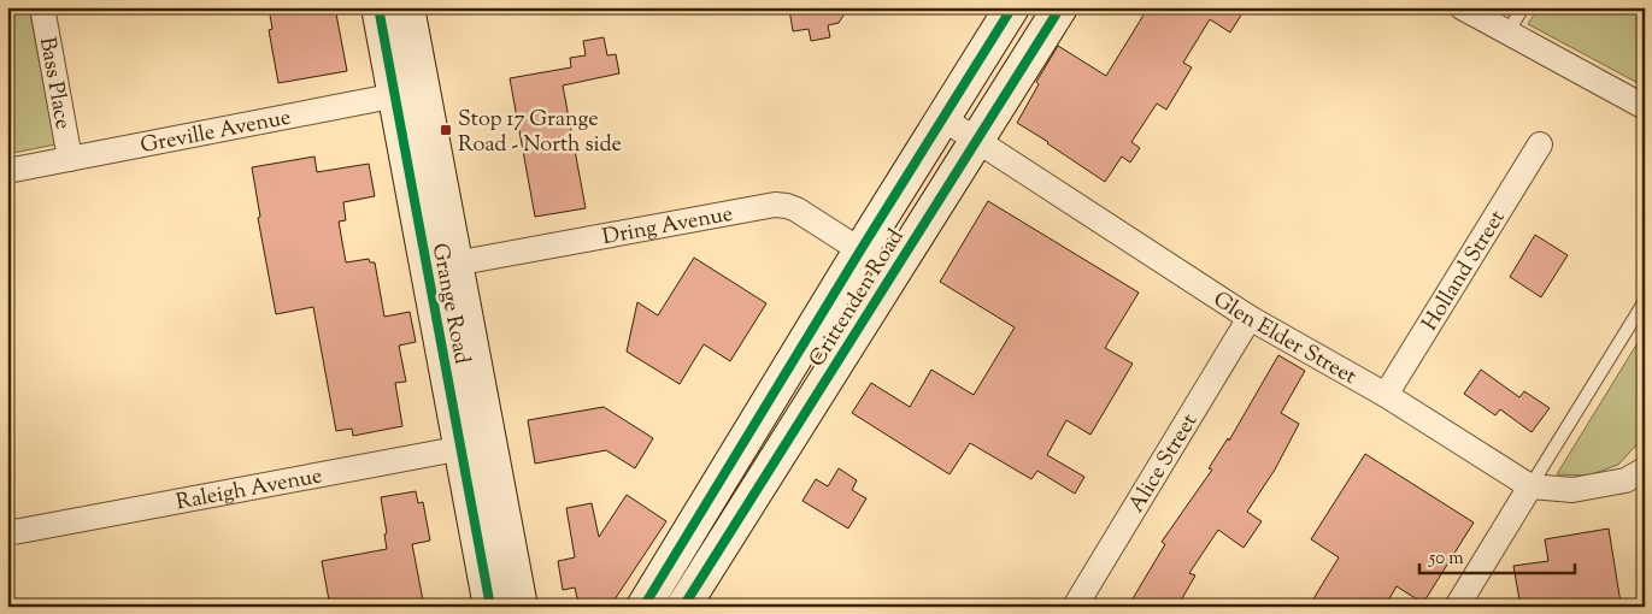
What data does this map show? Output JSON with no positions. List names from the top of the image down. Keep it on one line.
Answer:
{"streets":{"main road":["Crittenden Road","Grange Road"],"street":["Bass Place","Greville Avenue","Dring Avenue","Holland Street","Glen Elder Street","Alice Street","Raleigh Avenue"]},"crossings":[["Bass Place","Greville Avenue"],["Greville Avenue","Grange Road"],["Dring Avenue","Crittenden Road"],["Dring Avenue","Grange Road"],["Holland Street","Glen Elder Street"],["Crittenden Road","Glen Elder Street"],["Grange Road","Raleigh Avenue"],["Glen Elder Street","Alice Street"]],"places":{"transit":["Stop 17 Grange Road - North side"]},"scale_bar":"50 m"}
